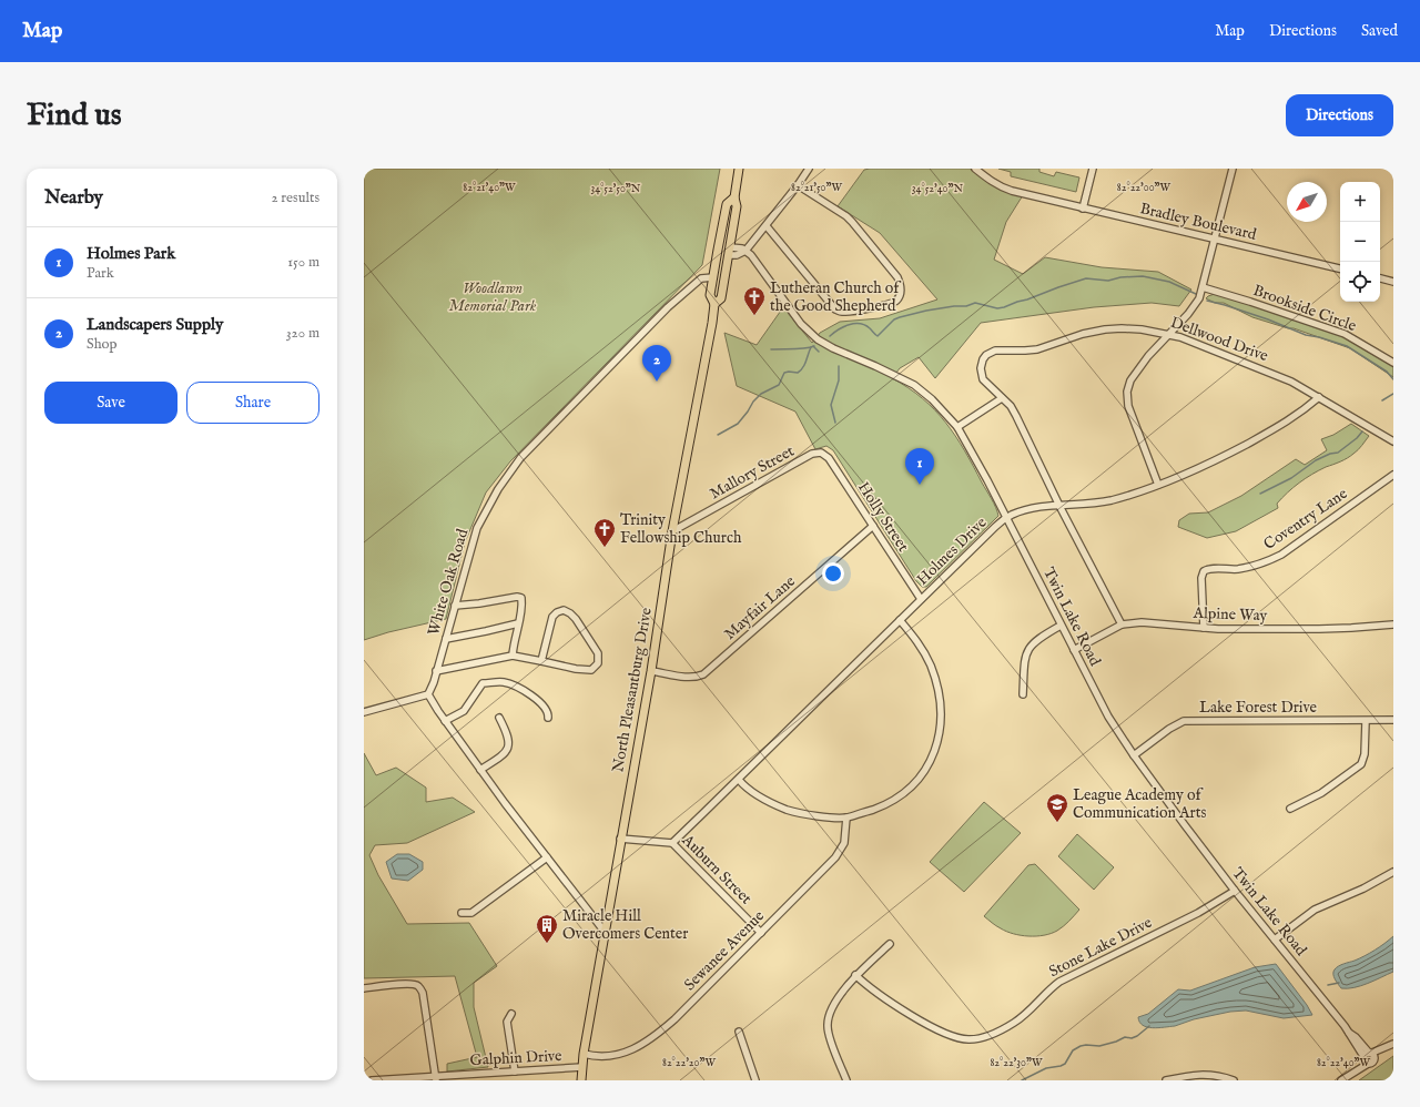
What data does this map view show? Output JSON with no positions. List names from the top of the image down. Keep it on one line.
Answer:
{"streets":{"main road":["North Pleasantburg Drive"],"street":["Bradley Boulevard","Brookside Circle","Dellwood Drive","Mallory Street","Holly Street","Coventry Lane","Holmes Drive","White Oak Road","Mayfair Lane","Alpine Way","Twin Lake Road","Lake Forest Drive","Auburn Street","Stone Lake Drive","Sewanee Avenue","Galphin Drive"]},"crossings":[["Dellwood Drive","Holmes Drive"],["Dellwood Drive","Alpine Way"],["Mallory Street","Holly Street"],["Mallory Street","North Pleasantburg Drive"],["Holly Street","Holmes Drive"],["Holly Street","Mayfair Lane"],["Coventry Lane","Alpine Way"],["Holmes Drive","Twin Lake Road"],["Holmes Drive","Auburn Street"],["White Oak Road","North Pleasantburg Drive"],["Mayfair Lane","North Pleasantburg Drive"],["Alpine Way","Twin Lake Road"],["Twin Lake Road","Lake Forest Drive"],["Twin Lake Road","Stone Lake Drive"],["North Pleasantburg Drive","Auburn Street"],["North Pleasantburg Drive","Sewanee Avenue"],["North Pleasantburg Drive","Galphin Drive"],["Auburn Street","Sewanee Avenue"]],"parks":["Woodlawn Memorial Park"],"places":{"church":["Lutheran Church of the Good Shepherd","Trinity Fellowship Church"],"school or university":["League Academy of Communication Arts"],"building":["Miracle Hill Overcomers Center"]},"north":"bottom left","page":{"header":"Map","nav":["Map","Directions","Saved"],"buttons":["Directions",["Save","Share"]],"title":"Find us","heading":["Nearby","2 results"],"map_buttons":["+","−"],"list":[{"mark":"1","name":"Holmes Park","note":"Park","value":"150 m"},{"mark":"2","name":"Landscapers Supply","note":"Shop","value":"320 m"}],"pins":["2","1"]},"coordinates":["82°21'40\"W","82°21'50\"W","82°22'00\"W","34°52'40\"N","34°52'50\"N","82°22'20\"W","82°22'30\"W","82°22'40\"W"]}
